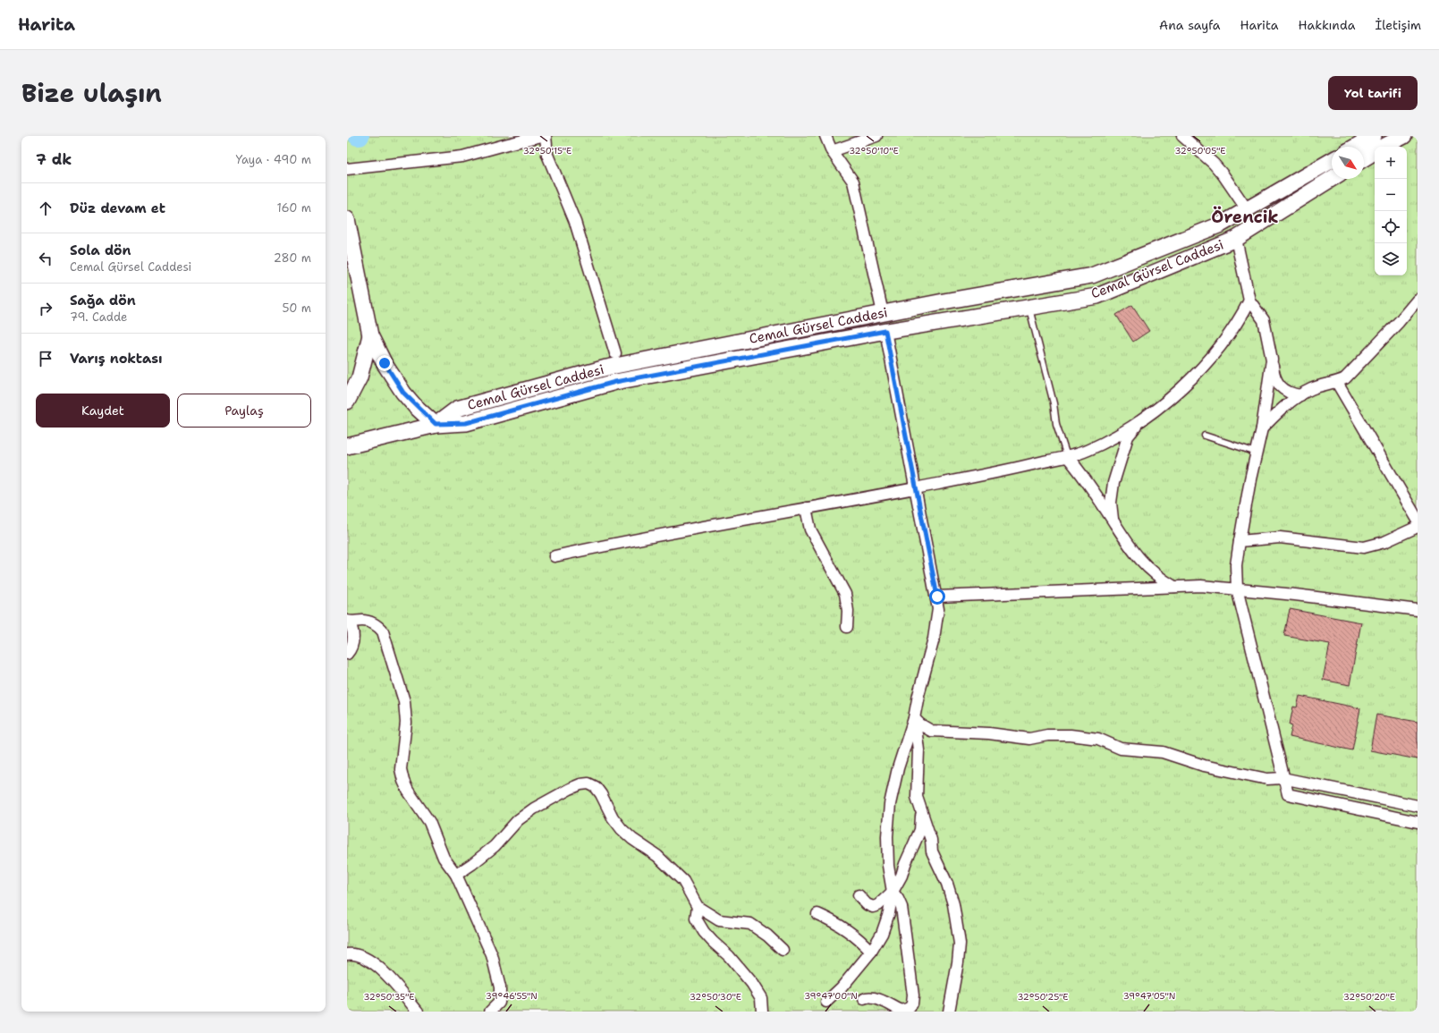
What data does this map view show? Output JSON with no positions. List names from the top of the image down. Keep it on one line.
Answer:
{"streets":{"street":["Cemal Gürsel Caddesi"]},"districts":["Örencik"],"north":"bottom right","page":{"header":"Harita","nav":["Ana sayfa","Harita","Hakkında","İletişim"],"title":"Bize ulaşın","buttons":["Yol tarifi",["Kaydet","Paylaş"]],"heading":["7 dk","Yaya · 490 m"],"map_buttons":["+","−"],"list":[["Düz devam et","160 m"],["Sola dön","Cemal Gürsel Caddesi","280 m"],["Sağa dön","79. Cadde","50 m"],"Varış noktası"]},"coordinates":["32°50'15\"E","32°50'10\"E","32°50'05\"E","39°46'55\"N","39°47'00\"N","39°47'05\"N","32°50'35\"E","32°50'30\"E","32°50'25\"E","32°50'20\"E"]}
